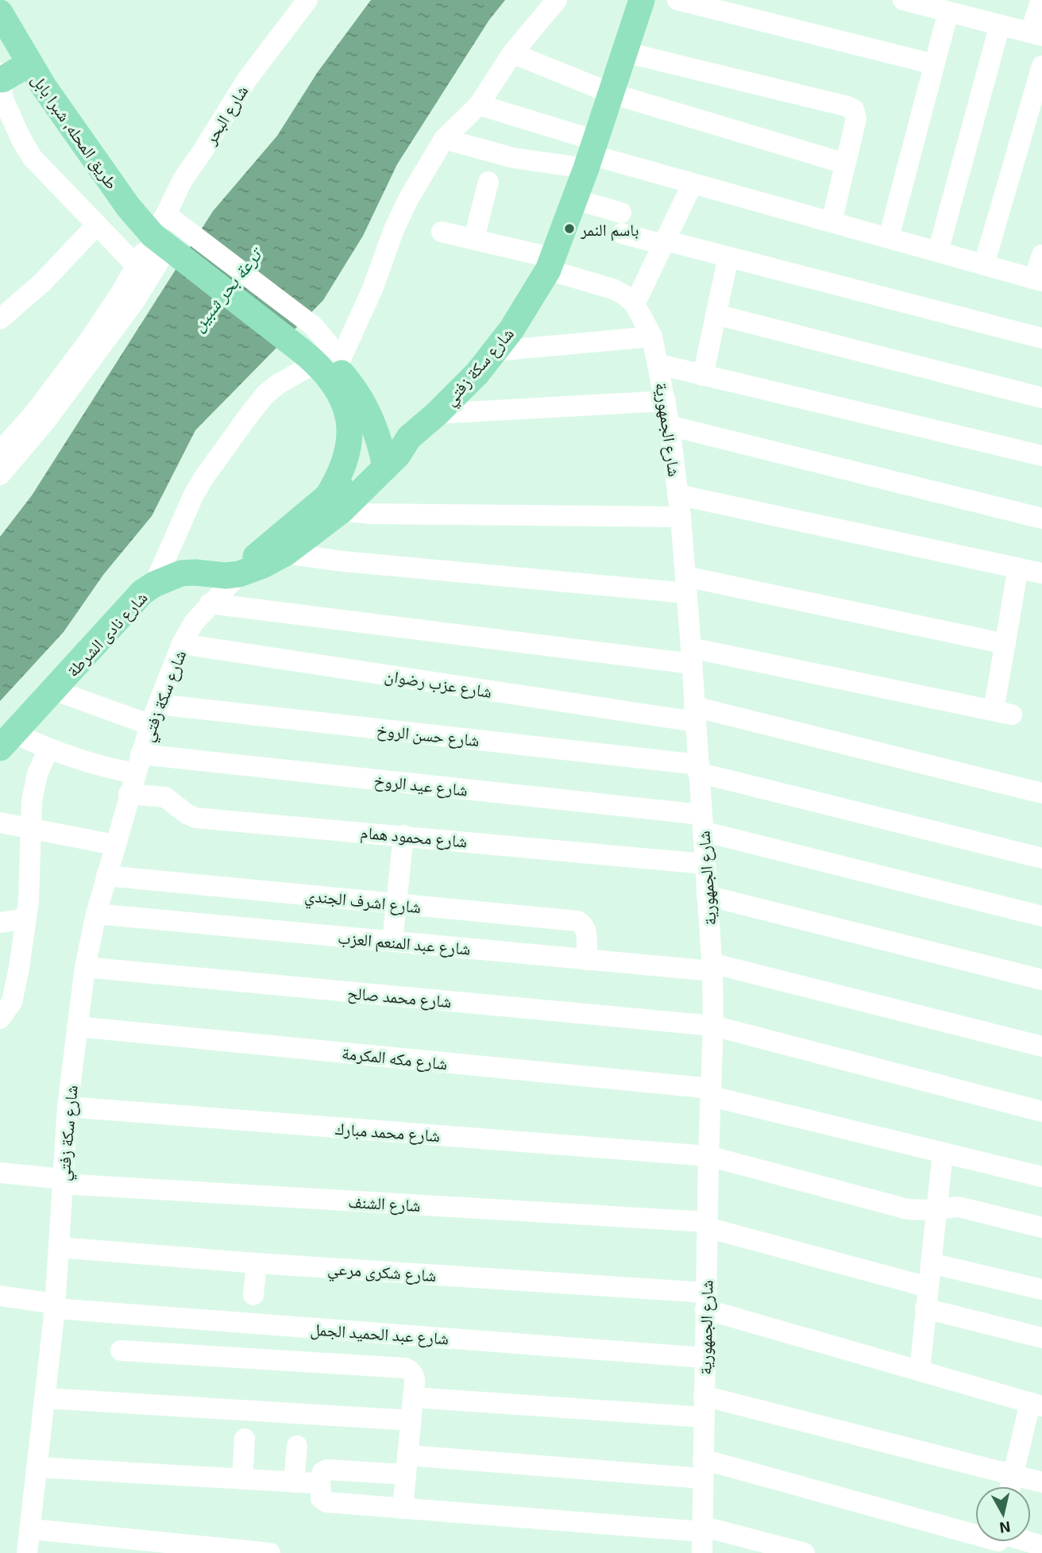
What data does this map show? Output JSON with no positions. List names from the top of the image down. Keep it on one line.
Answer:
{"streets":{"main road":["طريق المحله, شبرا بابل","شارع سكة زفتي","شارع نادى الشرطة"],"street":["شارع البحر","شارع الجمهورية","شارع عزب رضوان","شارع حسن الروخ","شارع عيد الروخ","شارع محمود همام","شارع اشرف الجندي","شارع عبد المنعم العزب","شارع محمد صالح","شارع مكه المكرمة","شارع محمد مبارك","شارع الشنف","شارع شكرى مرعي","شارع عبد الحميد الجمل"]},"crossings":[["شارع البحر","طريق المحله, شبرا بابل"],["شارع سكة زفتي","شارع الجمهورية"],["شارع سكة زفتي","شارع نادى الشرطة"],["شارع سكة زفتي","شارع عزب رضوان"],["شارع سكة زفتي","شارع حسن الروخ"],["شارع سكة زفتي","شارع عيد الروخ"],["شارع سكة زفتي","شارع محمود همام"],["شارع سكة زفتي","شارع اشرف الجندي"],["شارع سكة زفتي","شارع عبد المنعم العزب"],["شارع سكة زفتي","شارع محمد صالح"],["شارع سكة زفتي","شارع مكه المكرمة"],["شارع سكة زفتي","شارع محمد مبارك"],["شارع سكة زفتي","شارع الشنف"],["شارع سكة زفتي","شارع شكرى مرعي"],["شارع سكة زفتي","شارع عبد الحميد الجمل"],["شارع الجمهورية","شارع عزب رضوان"],["شارع الجمهورية","شارع حسن الروخ"],["شارع الجمهورية","شارع عيد الروخ"],["شارع الجمهورية","شارع محمود همام"],["شارع الجمهورية","شارع عبد المنعم العزب"],["شارع الجمهورية","شارع محمد صالح"],["شارع الجمهورية","شارع مكه المكرمة"],["شارع الجمهورية","شارع محمد مبارك"],["شارع الجمهورية","شارع الشنف"],["شارع الجمهورية","شارع شكرى مرعي"],["شارع الجمهورية","شارع عبد الحميد الجمل"],["شارع نادى الشرطة","شارع عيد الروخ"],["شارع اشرف الجندي","شارع عبد المنعم العزب"]],"water":["ترعة بحر شبين"],"places":["باسم النمر"],"north":"bottom"}
